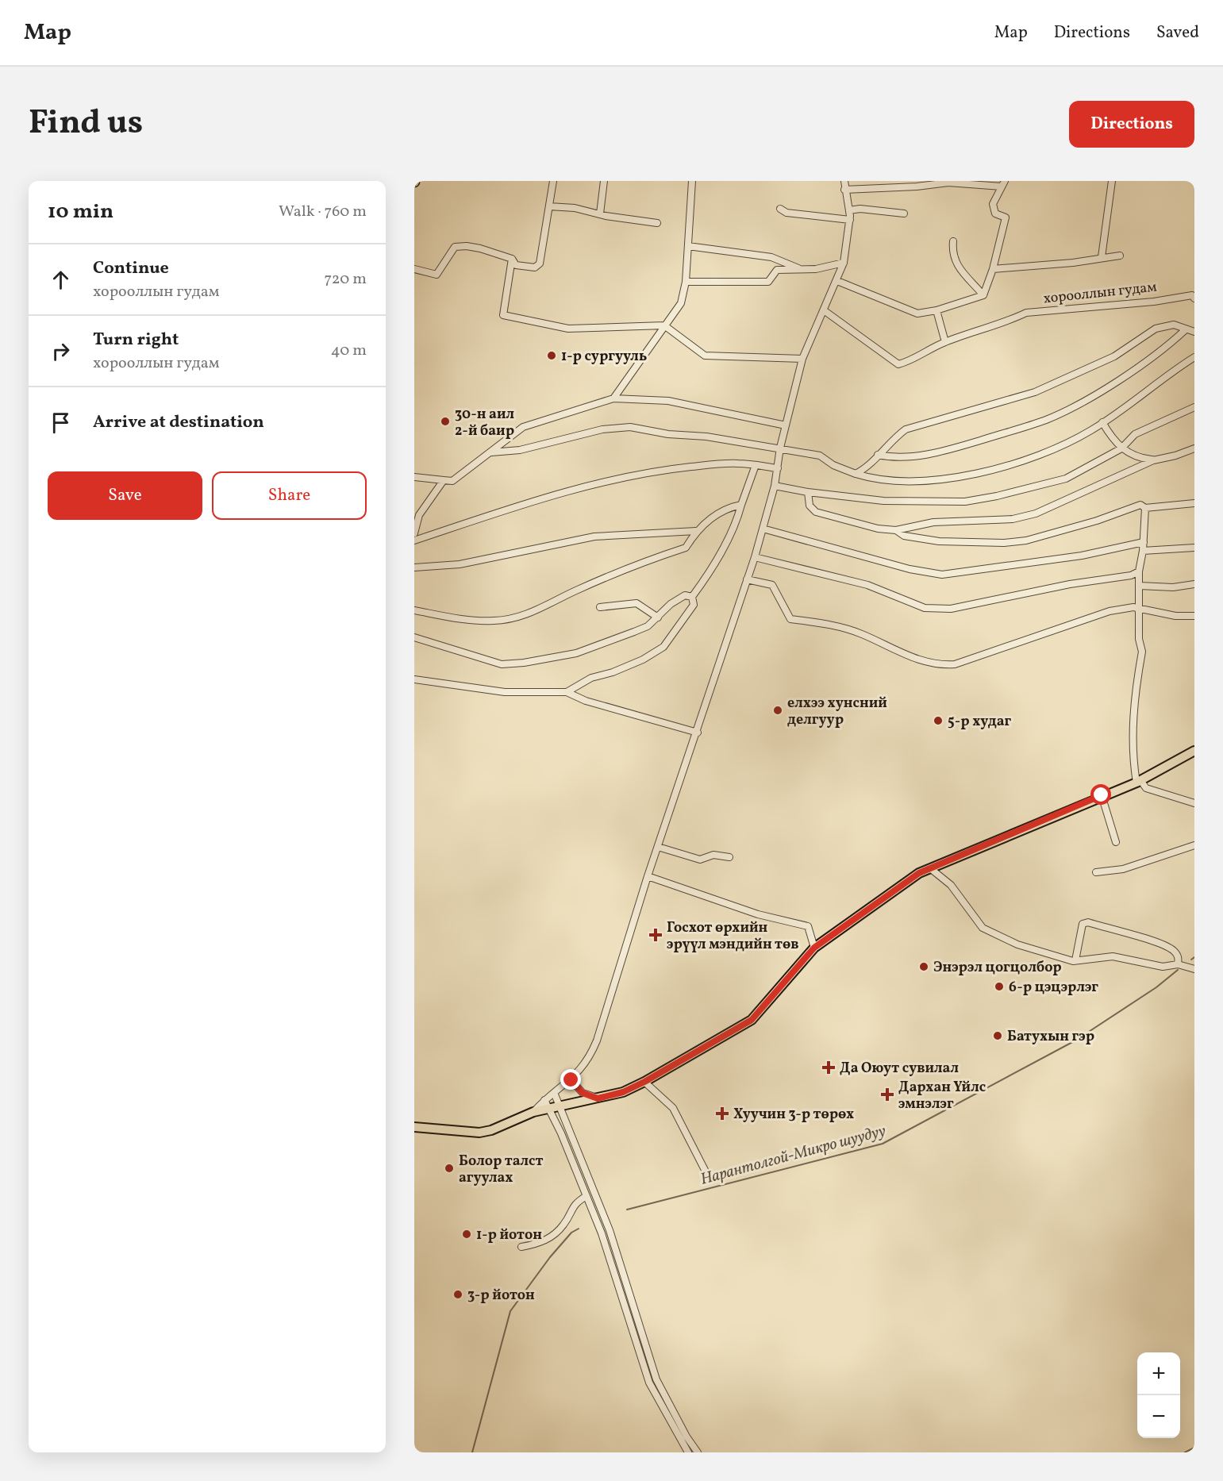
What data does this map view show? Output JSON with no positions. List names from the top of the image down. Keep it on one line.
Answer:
{"streets":{"street":["хорооллын гудам"]},"water":["Нарантолгой-Микро шуудуу"],"places":{"other":["1-р сургууль","30-н аил 2-й баир","елхээ хунсний делгуур","5-р худаг","Энэрэл цогцолбор","6-р цэцэрлэг","Батухын гэр","Болор талст агуулах","1-р йотон","3-р йотон"],"health":["Госхот өрхийн эрүүл мэндийн төв","Да Оюут сувилал","Дархан Үйлс эмнэлэг","Хуучин 3-р төрөх"]},"page":{"header":"Map","nav":["Map","Directions","Saved"],"title":"Find us","buttons":["Directions",["Save","Share"]],"heading":["10 min","Walk · 760 m"],"list":[["Continue","хорооллын гудам","720 m"],["Turn right","хорооллын гудам","40 m"],"Arrive at destination"],"map_buttons":["+","−"]}}
